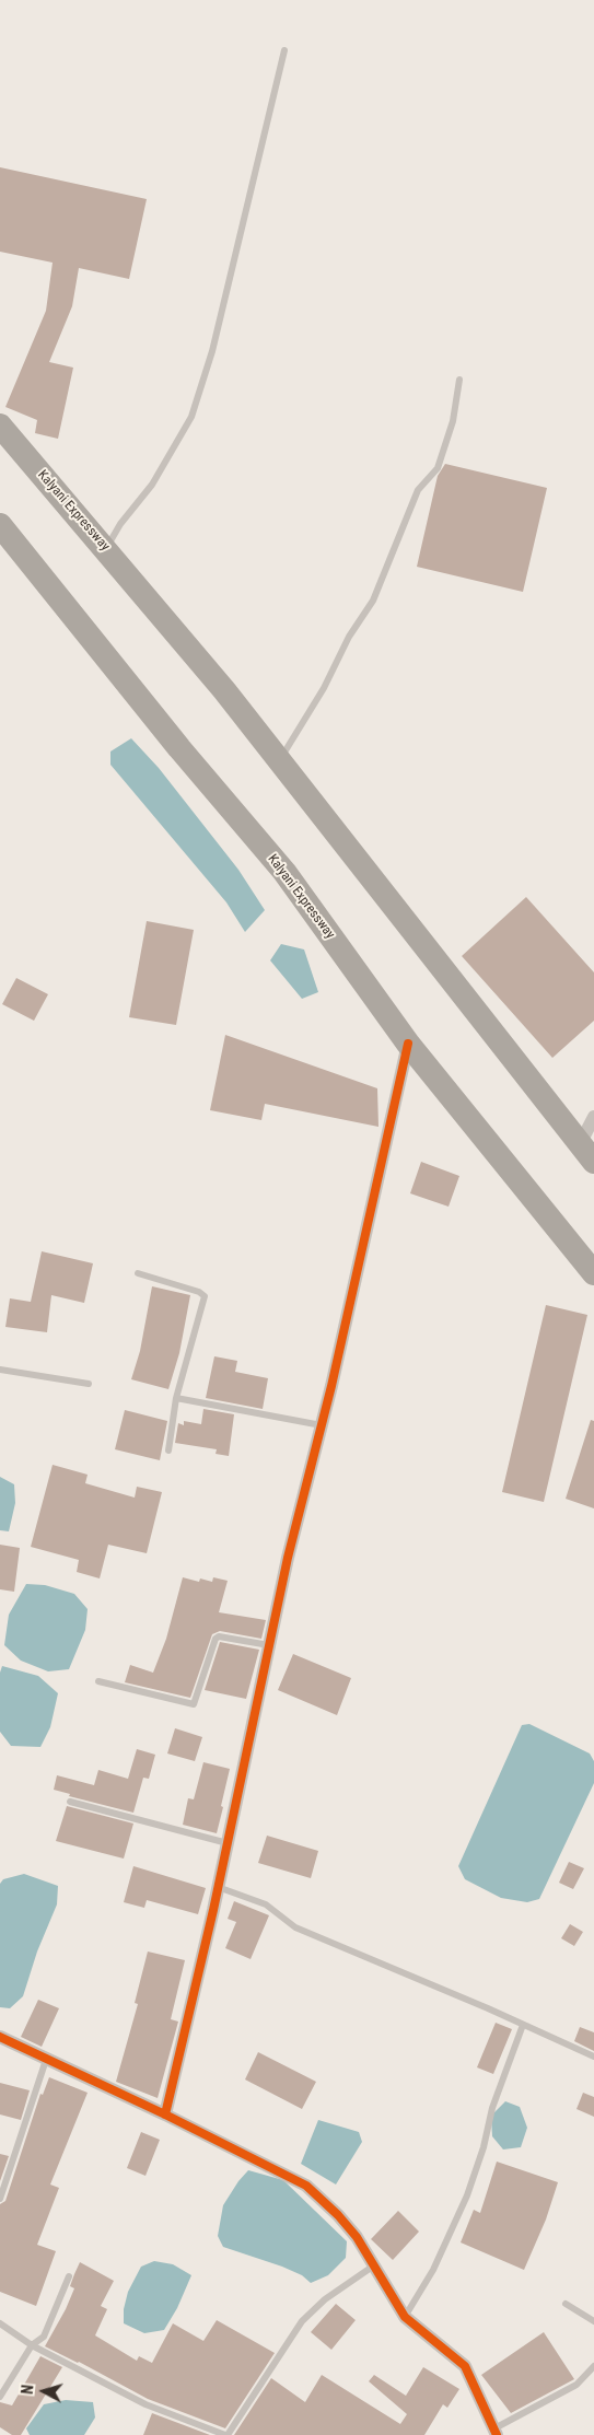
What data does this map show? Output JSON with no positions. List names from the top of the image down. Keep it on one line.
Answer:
{"streets":{"highway":["Kalyani Expressway"]},"north":"left"}
